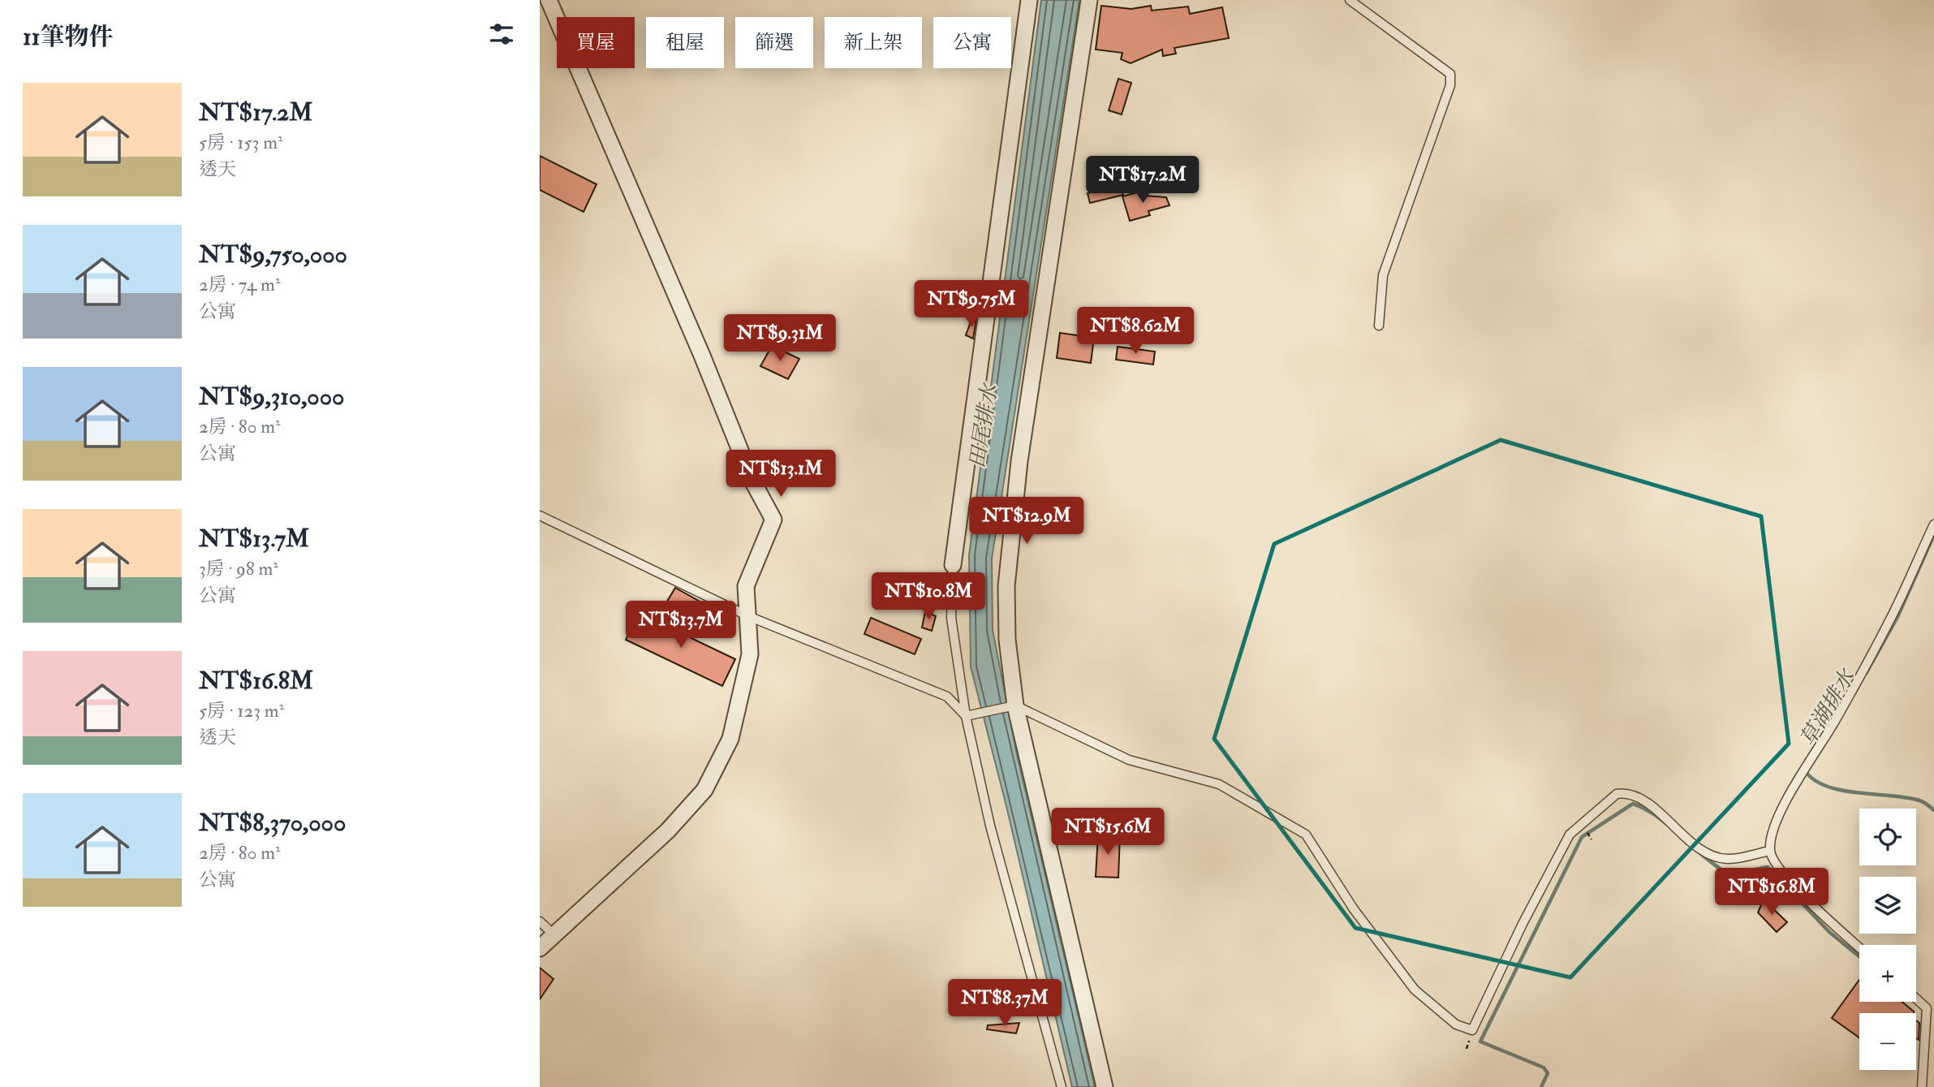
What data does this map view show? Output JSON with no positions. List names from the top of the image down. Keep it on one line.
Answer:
{"water":["田尾排水","草湖排水"],"page":{"heading":"11筆物件","chip":["買屋","租屋","篩選","新上架","公寓"],"list":[{"name":"NT$17.2M","note":"5房 · 153 m² · 透天"},{"name":"NT$9,750,000","note":"2房 · 74 m² · 公寓"},{"name":"NT$9,310,000","note":"2房 · 80 m² · 公寓"},{"name":"NT$13.7M","note":"3房 · 98 m² · 公寓"},{"name":"NT$16.8M","note":"5房 · 123 m² · 透天"},{"name":"NT$8,370,000","note":"2房 · 80 m² · 公寓"}],"price":["NT$17.2M","NT$9.75M","NT$8.62M","NT$9.31M","NT$13.1M","NT$12.9M","NT$10.8M","NT$13.7M","NT$15.6M","NT$16.8M","NT$8.37M"],"map_buttons":["+","−"]}}
